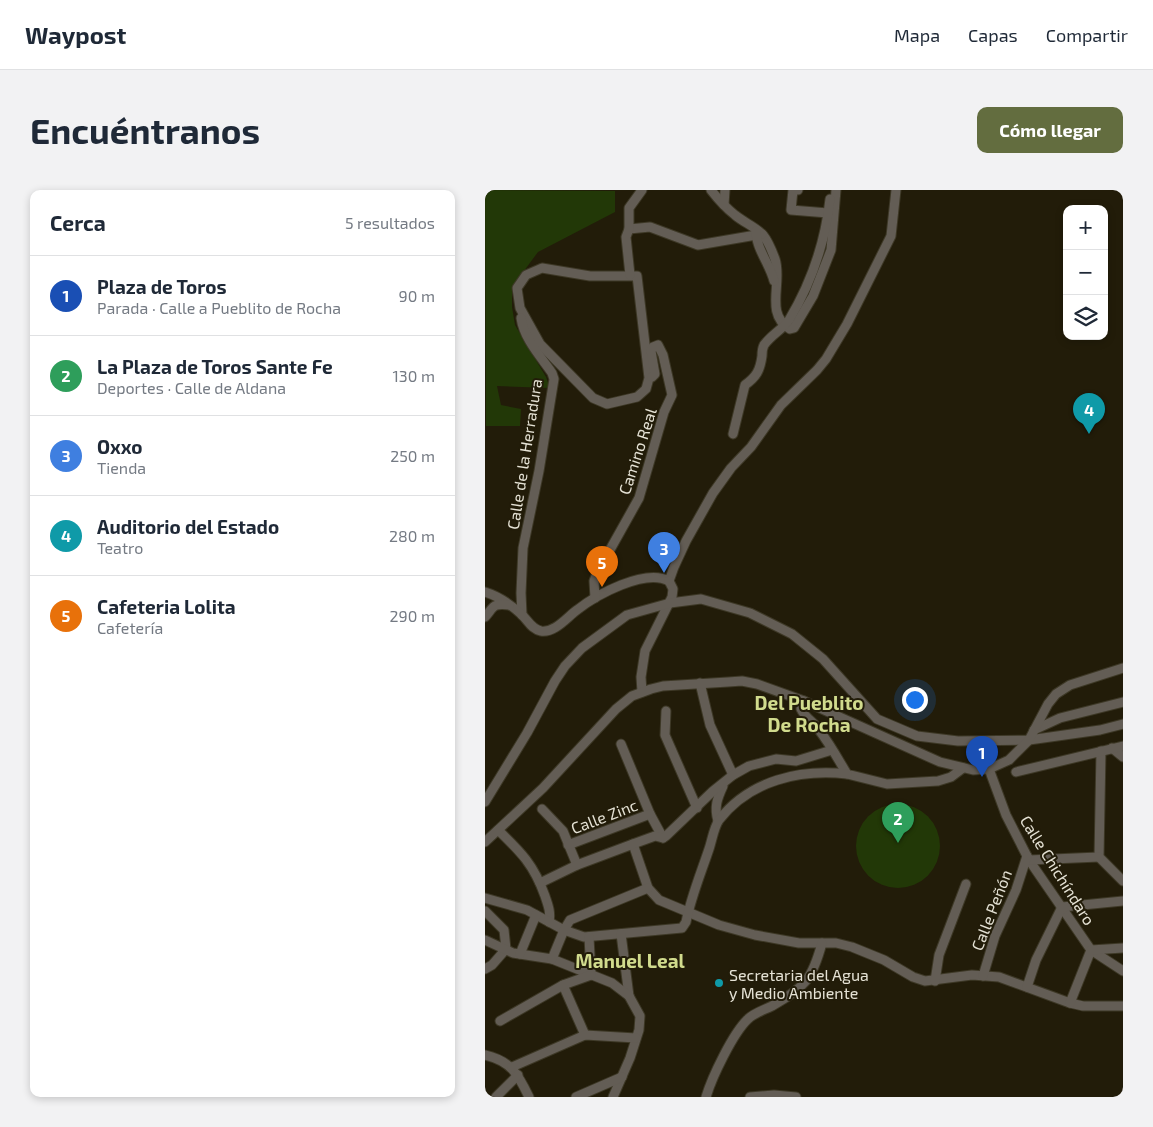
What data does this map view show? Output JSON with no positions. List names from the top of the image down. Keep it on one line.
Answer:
{"streets":{"street":["Camino Real","Calle de la Herradura","Calle Zinc","Calle Chichíndaro","Calle Peñón"]},"crossings":[["Calle Chichíndaro","Calle Peñón"]],"districts":["Del Pueblito De Rocha","Manuel Leal"],"places":["Secretaria del Agua y Medio Ambiente"],"page":{"header":"Waypost","nav":["Mapa","Capas","Compartir"],"buttons":"Cómo llegar","title":"Encuéntranos","heading":["Cerca","5 resultados"],"map_buttons":["+","−"],"list":[{"mark":"1","name":"Plaza de Toros","note":"Parada · Calle a Pueblito de Rocha","value":"90 m"},{"mark":"2","name":"La Plaza de Toros Sante Fe","note":"Deportes · Calle de Aldana","value":"130 m"},{"mark":"3","name":"Oxxo","note":"Tienda","value":"250 m"},{"mark":"4","name":"Auditorio del Estado","note":"Teatro","value":"280 m"},{"mark":"5","name":"Cafeteria Lolita","note":"Cafetería","value":"290 m"}],"pins":["4","3","5","1","2"]}}
